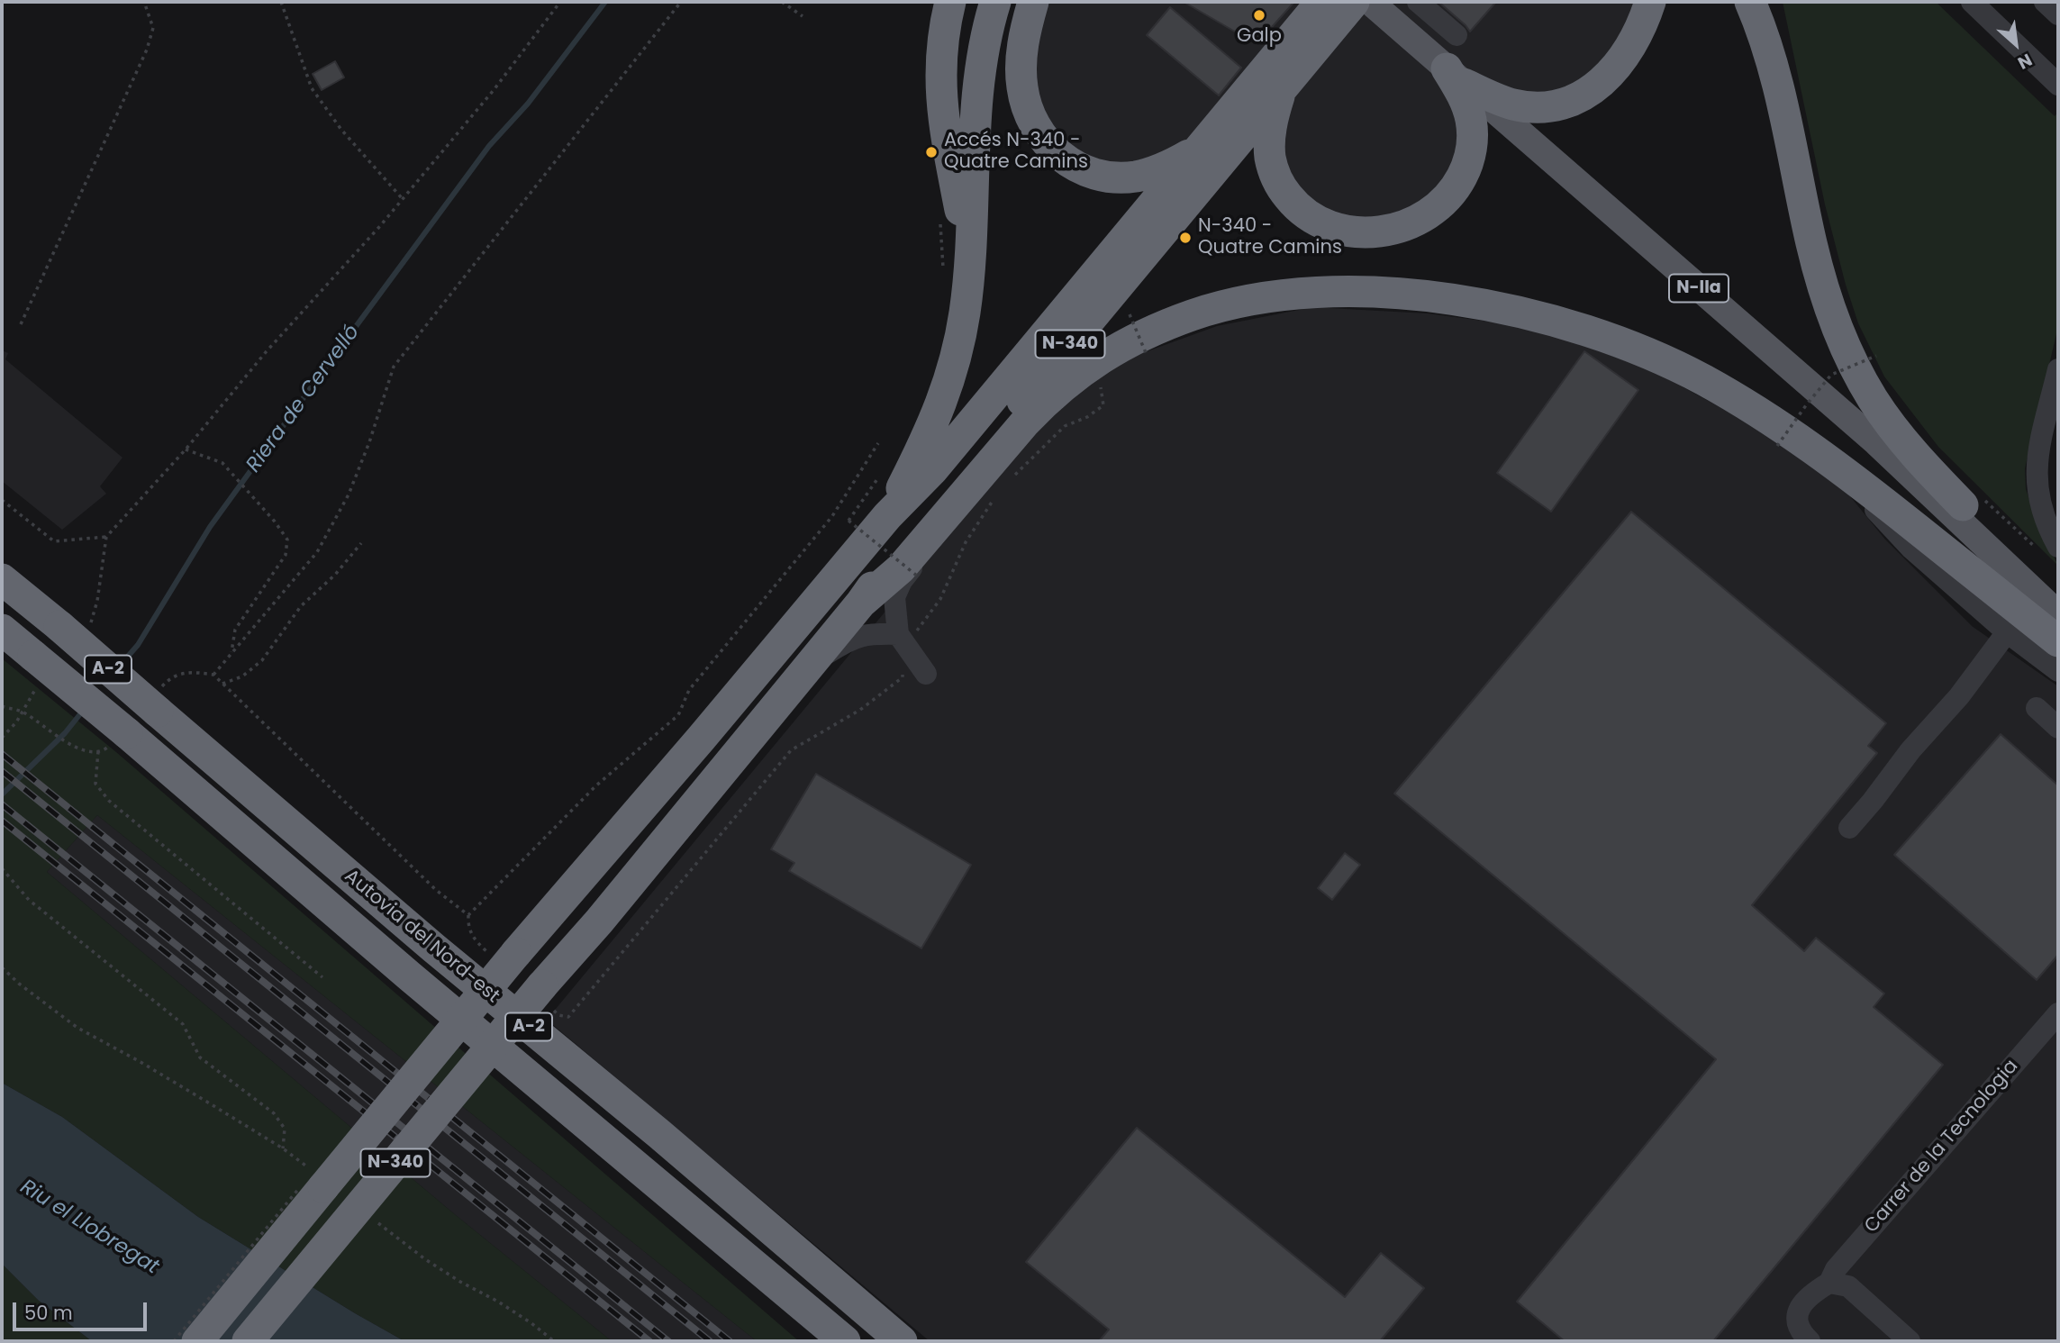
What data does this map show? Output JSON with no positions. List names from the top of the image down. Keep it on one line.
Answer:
{"streets":{"highway":["N-340","A-2","Autovia del Nord-est"],"main road":["N-IIa"],"street":["Carrer de la Tecnologia"]},"water":["Riera de Cervelló","Riu el Llobregat"],"places":["Galp","Accés N-340 - Quatre Camins","N-340 - Quatre Camins"],"scale_bar":"50 m","north":"bottom right"}
